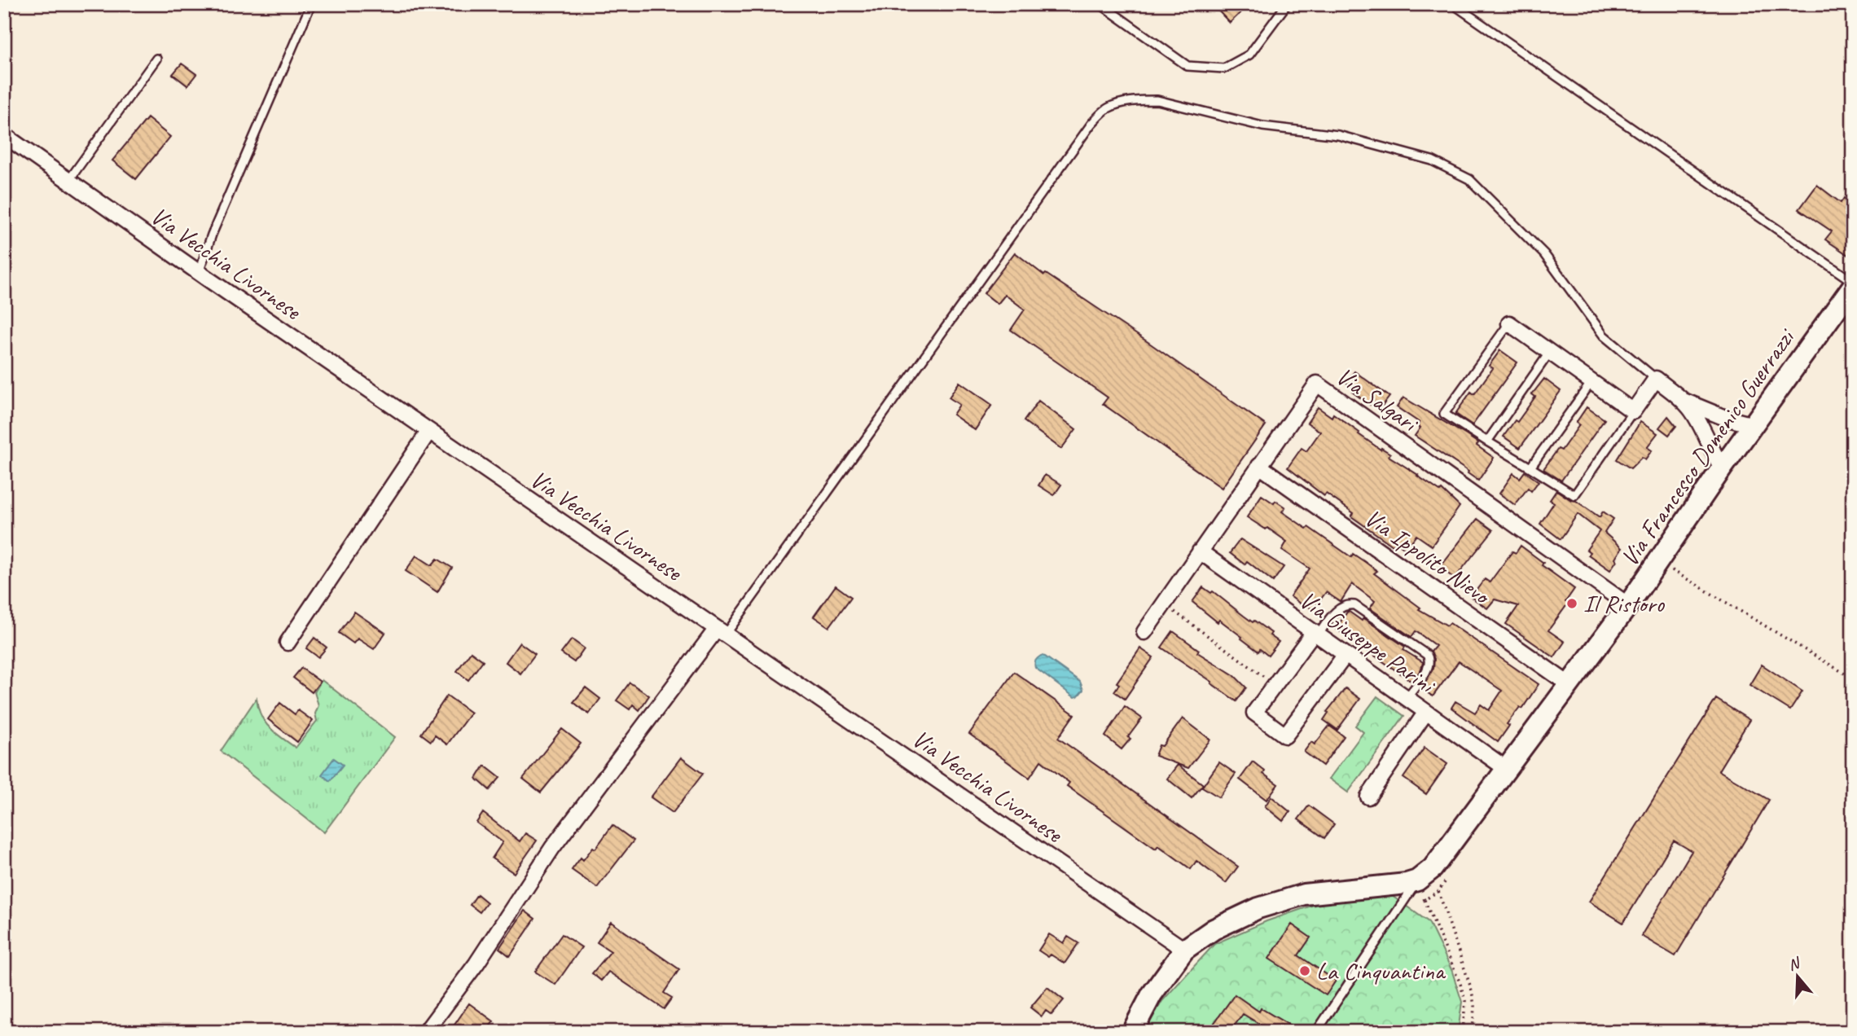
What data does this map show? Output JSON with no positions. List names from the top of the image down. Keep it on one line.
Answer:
{"streets":{"street":["Via Vecchia Livornese","Via Salgari","Via Francesco Domenico Guerrazzi","Via Ippolito Nievo","Via Giuseppe Parini"]},"crossings":[["Via Salgari","Via Francesco Domenico Guerrazzi"],["Via Salgari","Via Ippolito Nievo"],["Via Salgari","Via Giuseppe Parini"],["Via Francesco Domenico Guerrazzi","Via Ippolito Nievo"],["Via Francesco Domenico Guerrazzi","Via Giuseppe Parini"]],"places":["Il Ristoro","La Cinquantina"],"north":"top"}
